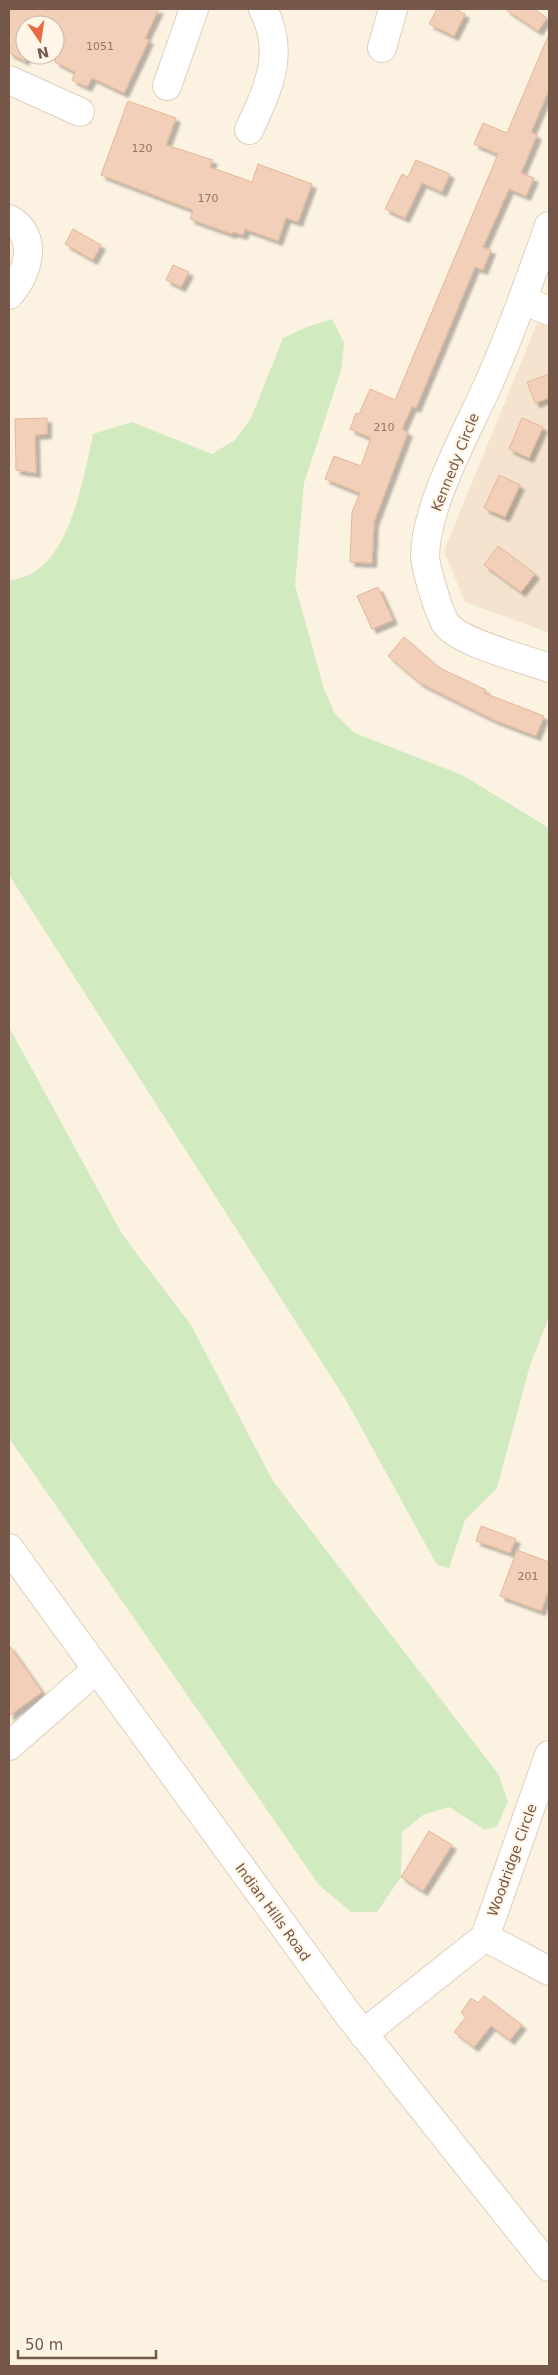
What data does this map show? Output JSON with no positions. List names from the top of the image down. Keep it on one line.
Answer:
{"streets":{"street":["Kennedy Circle","Woodridge Circle","Indian Hills Road"]},"house_numbers":["1051","120","170","210","201"],"scale_bar":"50 m","north":"bottom"}
